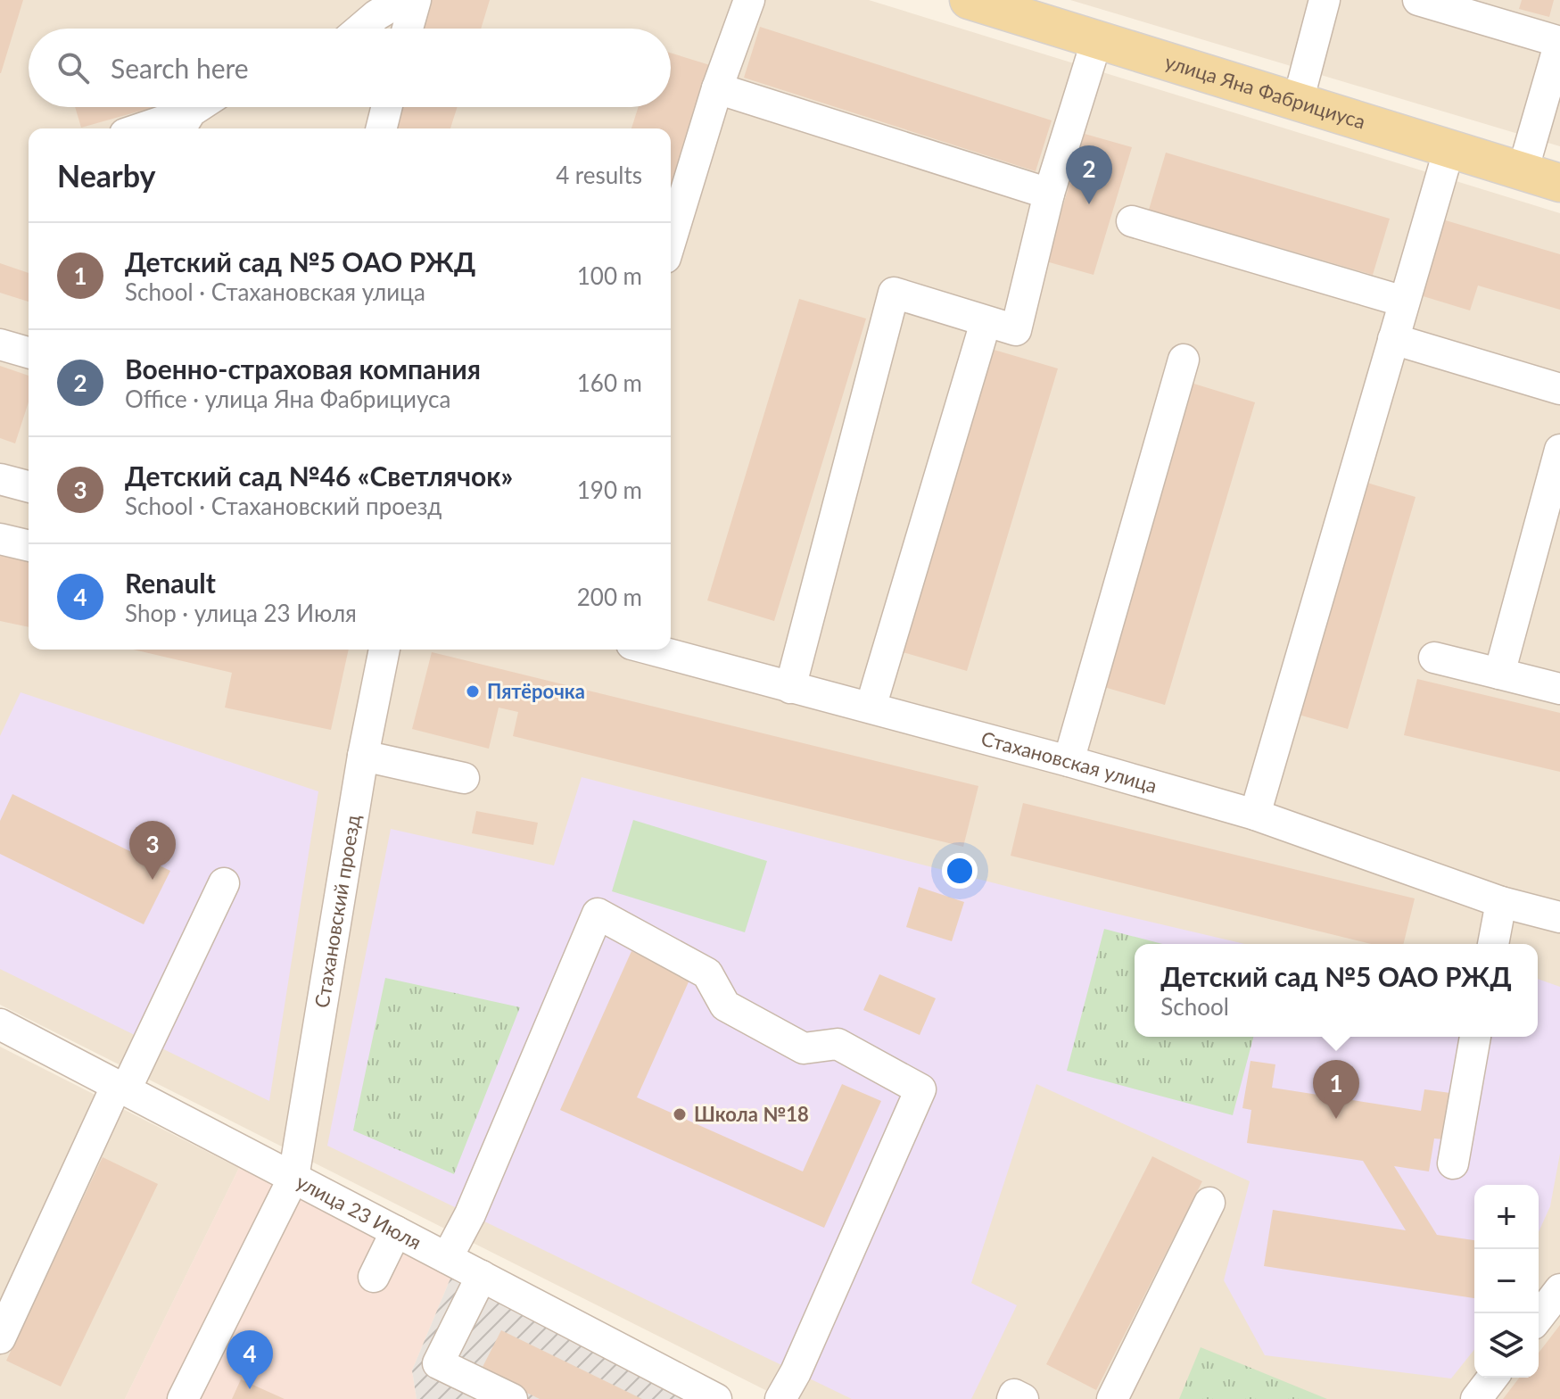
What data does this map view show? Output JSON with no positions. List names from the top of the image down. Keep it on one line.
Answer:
{"streets":{"main road":["улица Яна Фабрициуса"],"street":["Стахановская улица","Стахановский проезд","улица 23 Июля"]},"crossings":[["Стахановский проезд","улица 23 Июля"]],"places":["Пятёрочка","Школа №18"],"page":{"search":"Search here","heading":["Nearby","4 results"],"pins":["2","3","1","4"],"list":[{"mark":"1","name":"Детский сад №5 ОАО РЖД","note":"School · Стахановская улица","value":"100 m"},{"mark":"2","name":"Военно-страховая компания","note":"Office · улица Яна Фабрициуса","value":"160 m"},{"mark":"3","name":"Детский сад №46 «Светлячок»","note":"School · Стахановский проезд","value":"190 m"},{"mark":"4","name":"Renault","note":"Shop · улица 23 Июля","value":"200 m"}],"popup":["Детский сад №5 ОАО РЖД","School"],"map_buttons":["+","−"]}}
